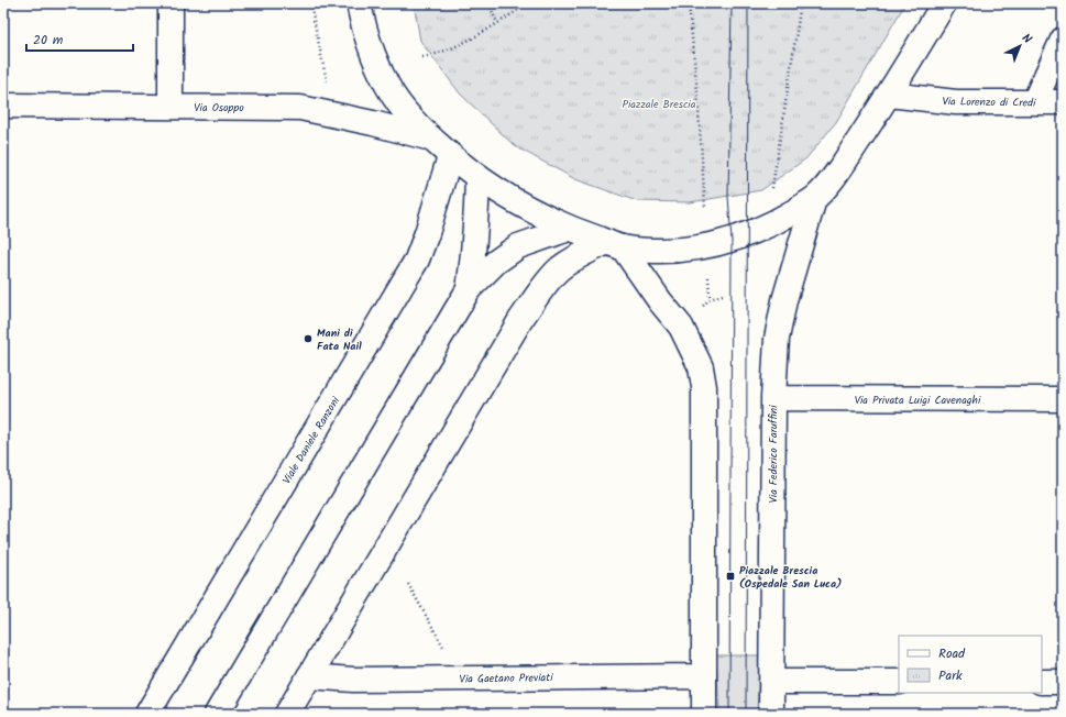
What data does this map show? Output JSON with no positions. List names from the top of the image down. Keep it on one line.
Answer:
{"streets":{"street":["Via Lorenzo di Credi","Via Osoppo","Via Privata Luigi Cavenaghi","Viale Daniele Ranzoni","Via Federico Faruffini","Via Gaetano Previati"]},"crossings":[["Via Privata Luigi Cavenaghi","Via Federico Faruffini"]],"parks":["Piazzale Brescia"],"places":{"other":["Mani di Fata Nail"],"transit":["Piazzale Brescia (Ospedale San Luca)"]},"legend":["Road","Park"],"scale_bar":"20 m","north":"top right"}
